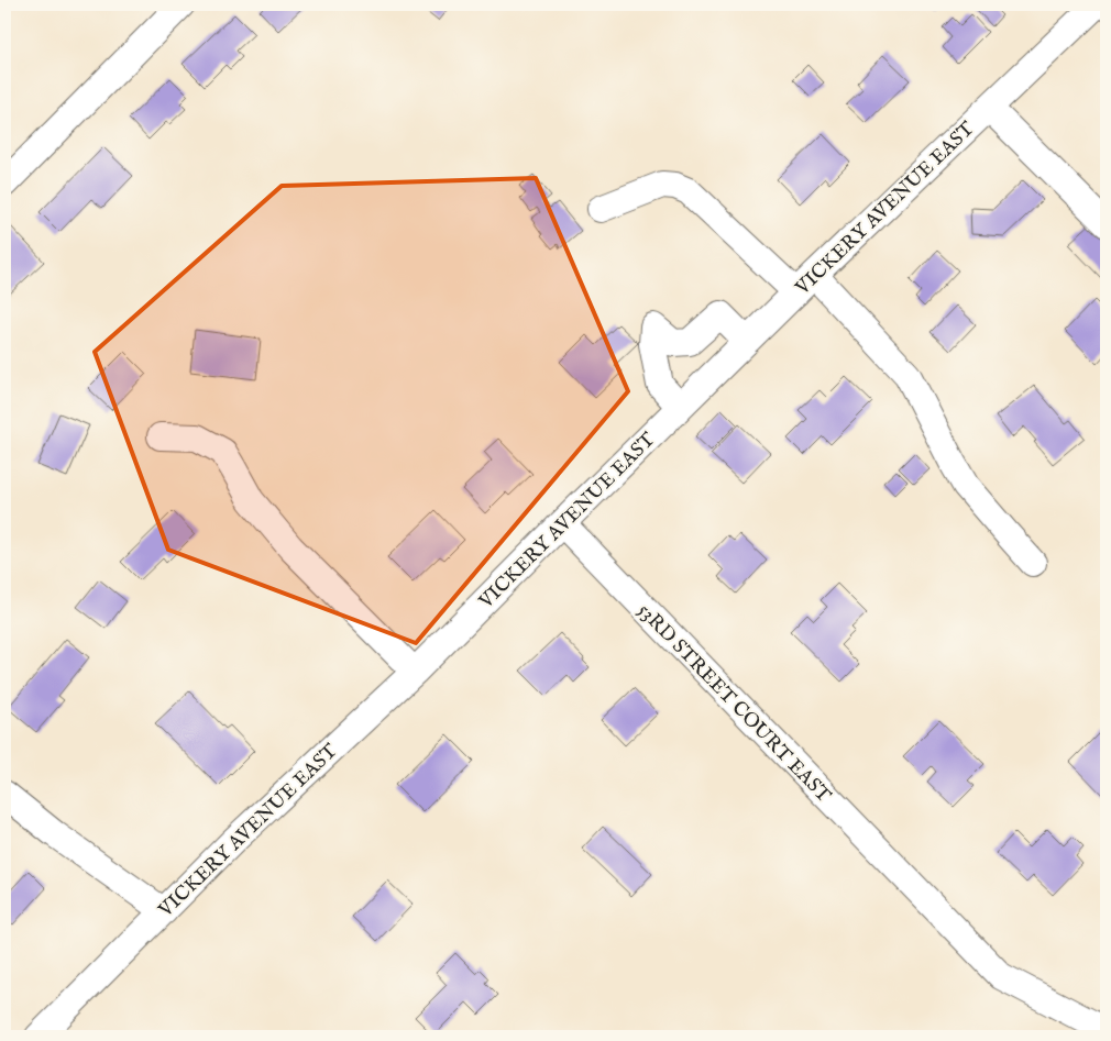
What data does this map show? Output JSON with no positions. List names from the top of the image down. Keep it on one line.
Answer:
{"streets":{"street":["VICKERY AVENUE EAST","53RD STREET COURT EAST"]},"crossings":[["VICKERY AVENUE EAST","53RD STREET COURT EAST"]]}
